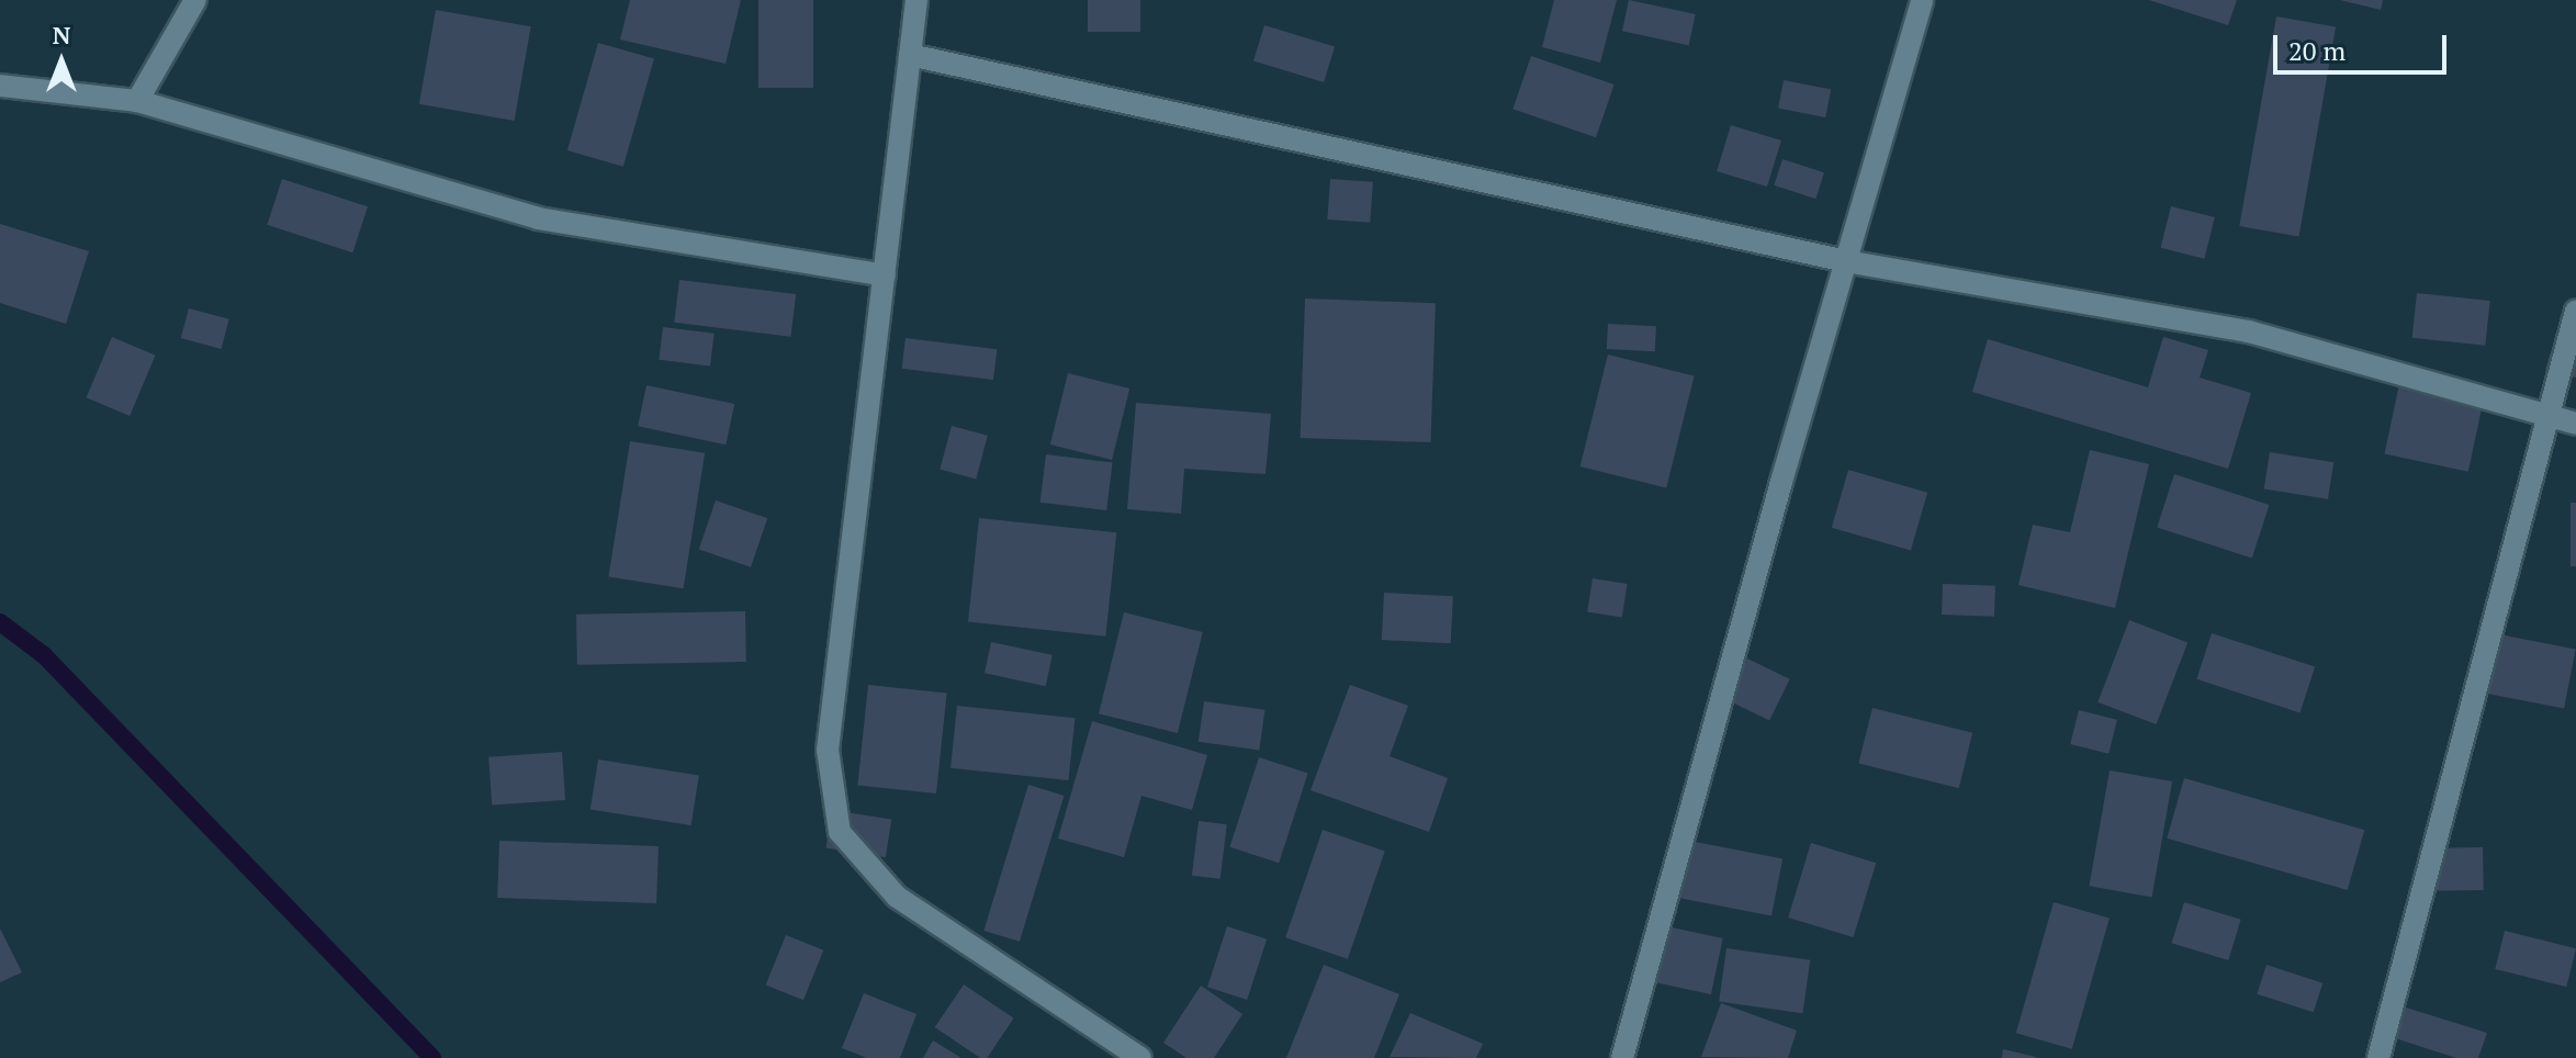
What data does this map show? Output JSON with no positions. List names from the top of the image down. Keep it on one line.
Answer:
{"scale_bar":"20 m","north":"top"}
